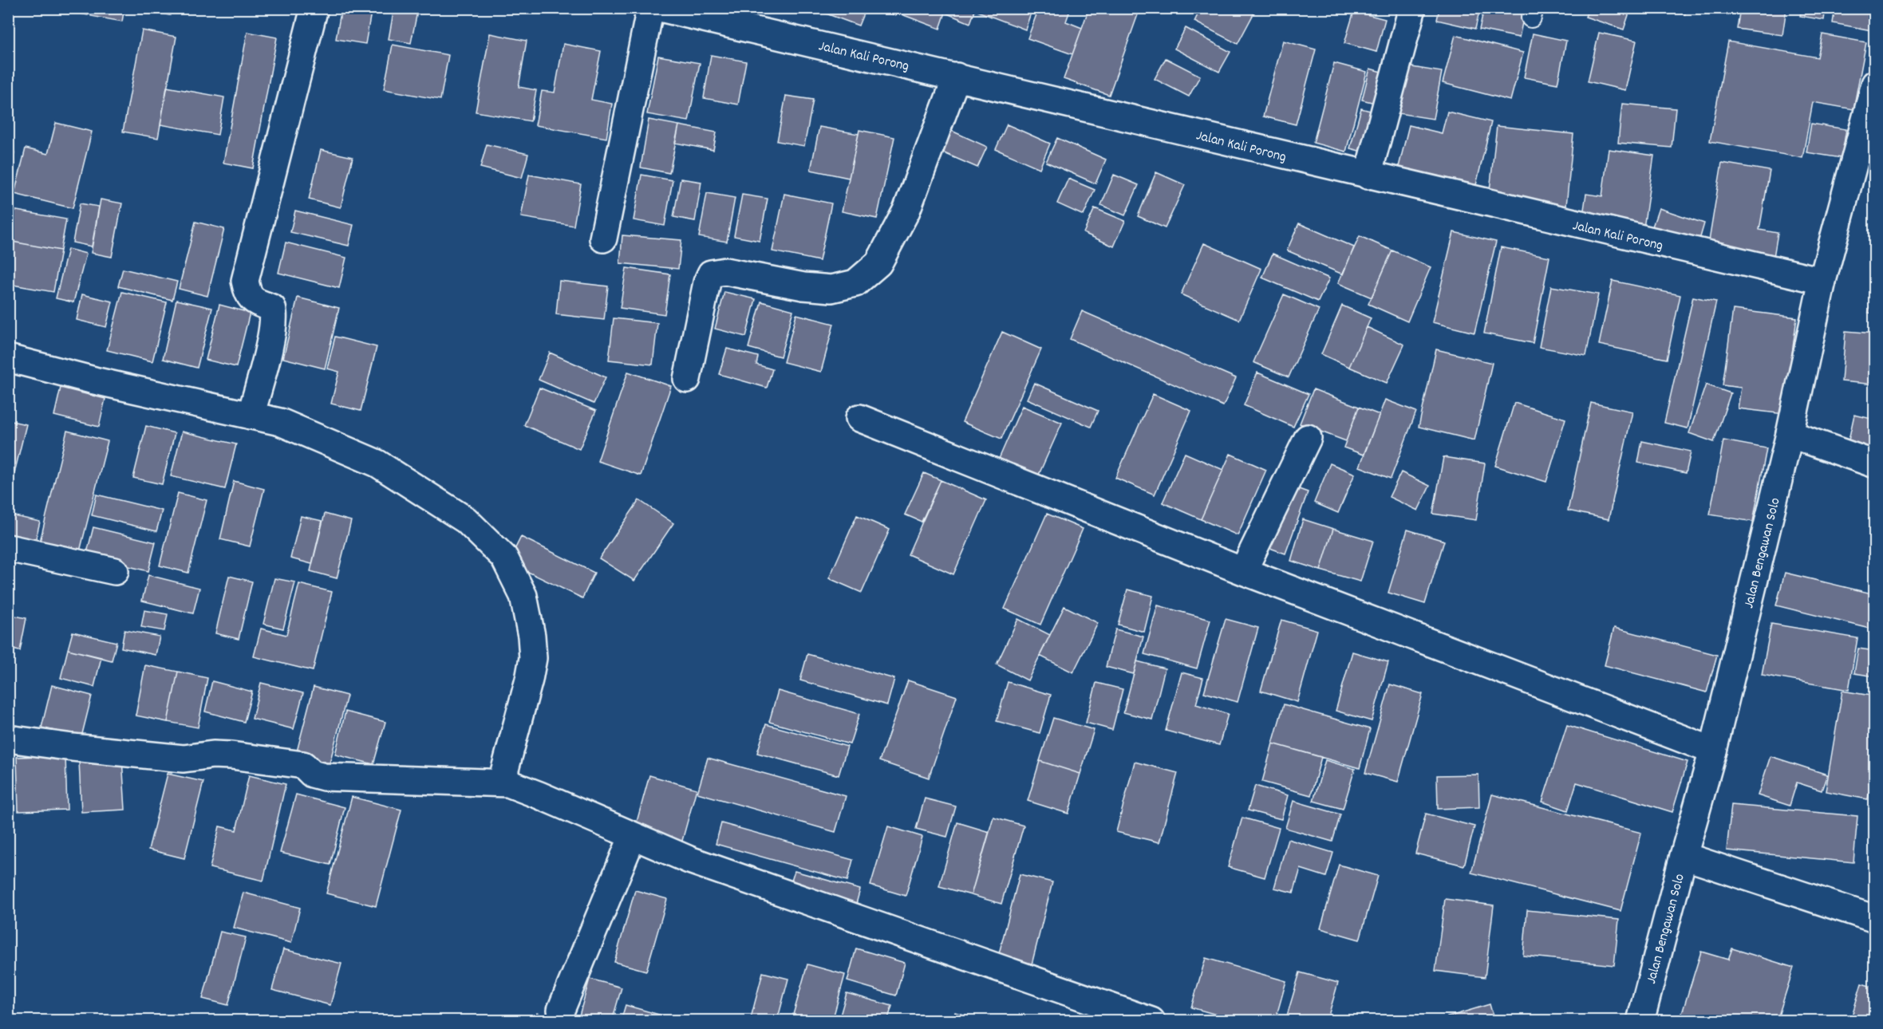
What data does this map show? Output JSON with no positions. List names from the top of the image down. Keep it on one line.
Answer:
{"streets":{"street":["Jalan Kali Porong","Jalan Bengawan Solo"]},"crossings":[["Jalan Kali Porong","Jalan Bengawan Solo"]]}
